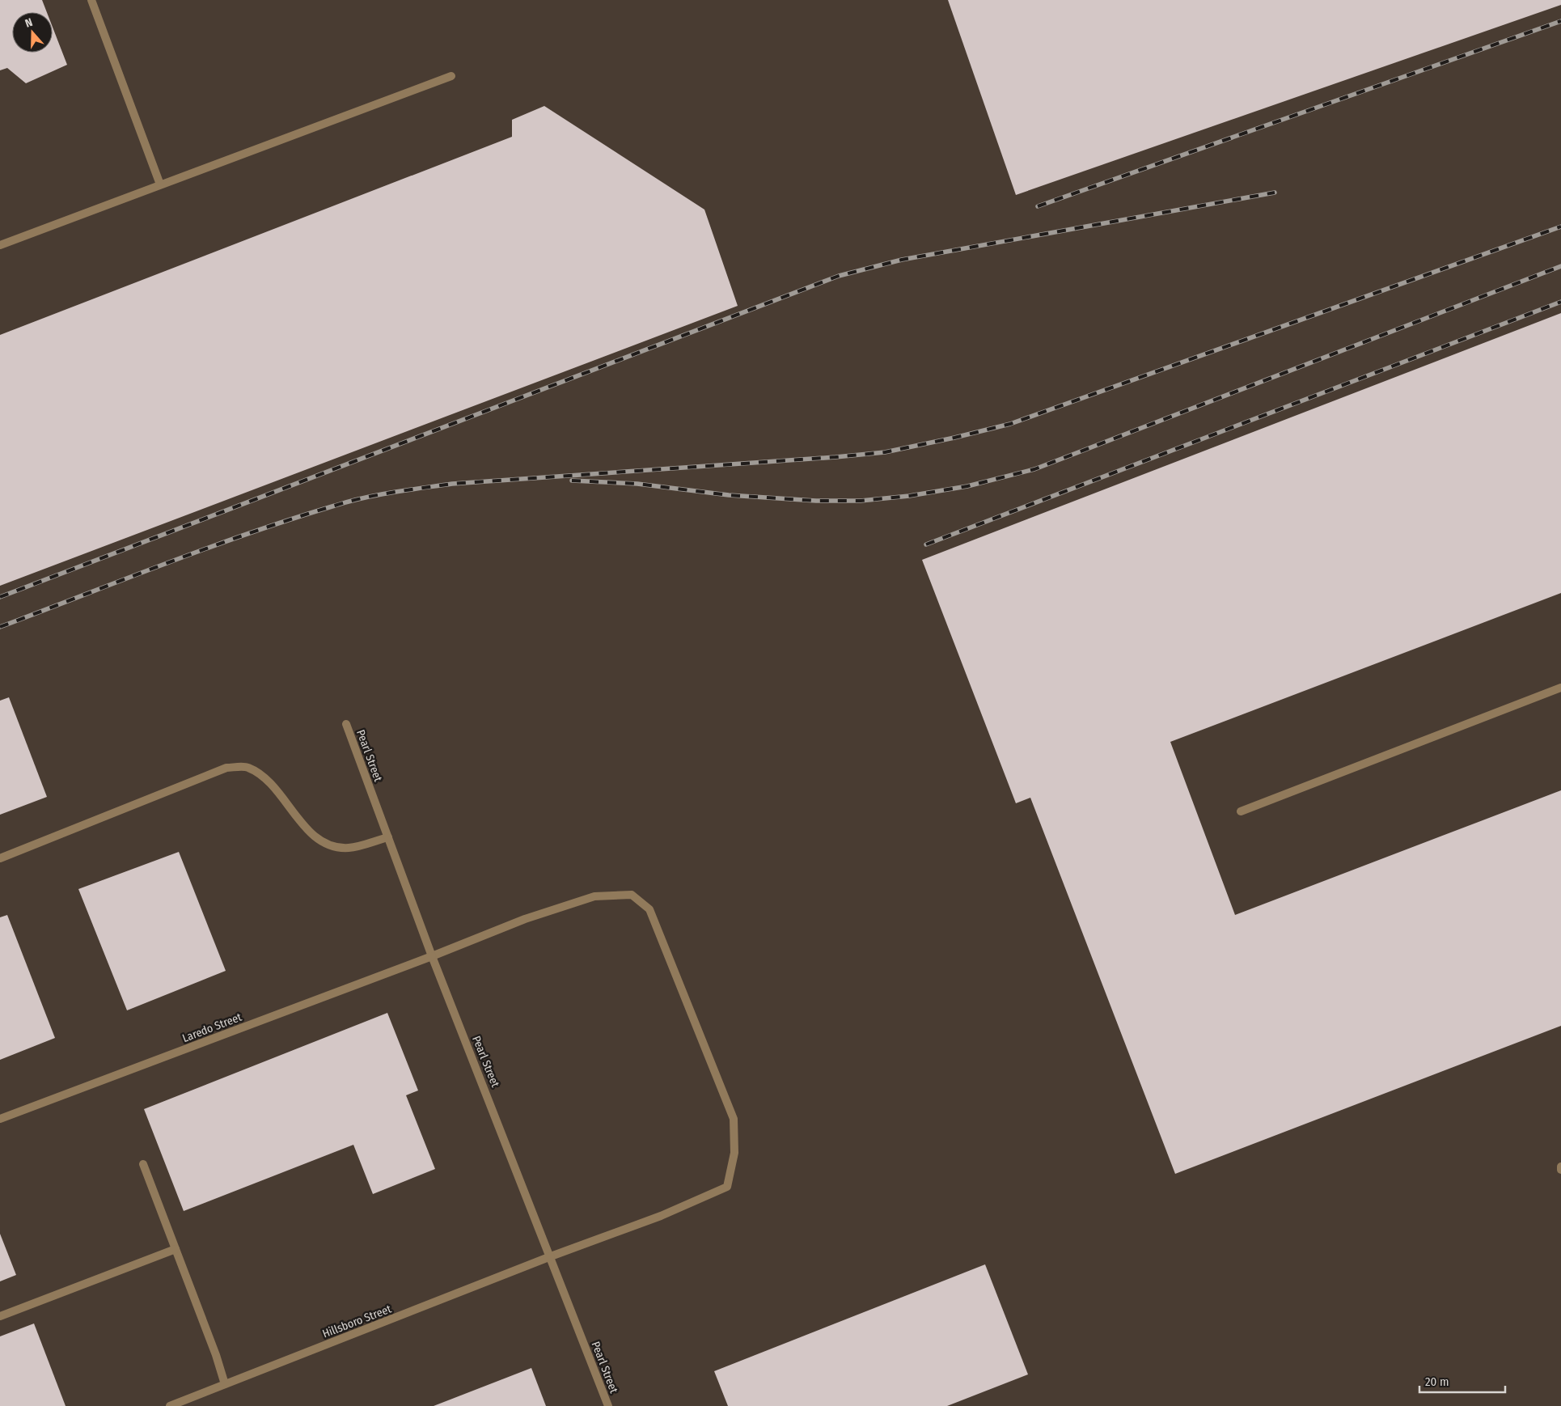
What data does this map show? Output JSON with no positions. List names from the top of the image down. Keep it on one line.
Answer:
{"streets":{"street":["Pearl Street","Laredo Street","Hillsboro Street"]},"crossings":[["Pearl Street","Laredo Street"],["Pearl Street","Hillsboro Street"],["Laredo Street","Hillsboro Street"]],"scale_bar":"20 m","north":"top"}
